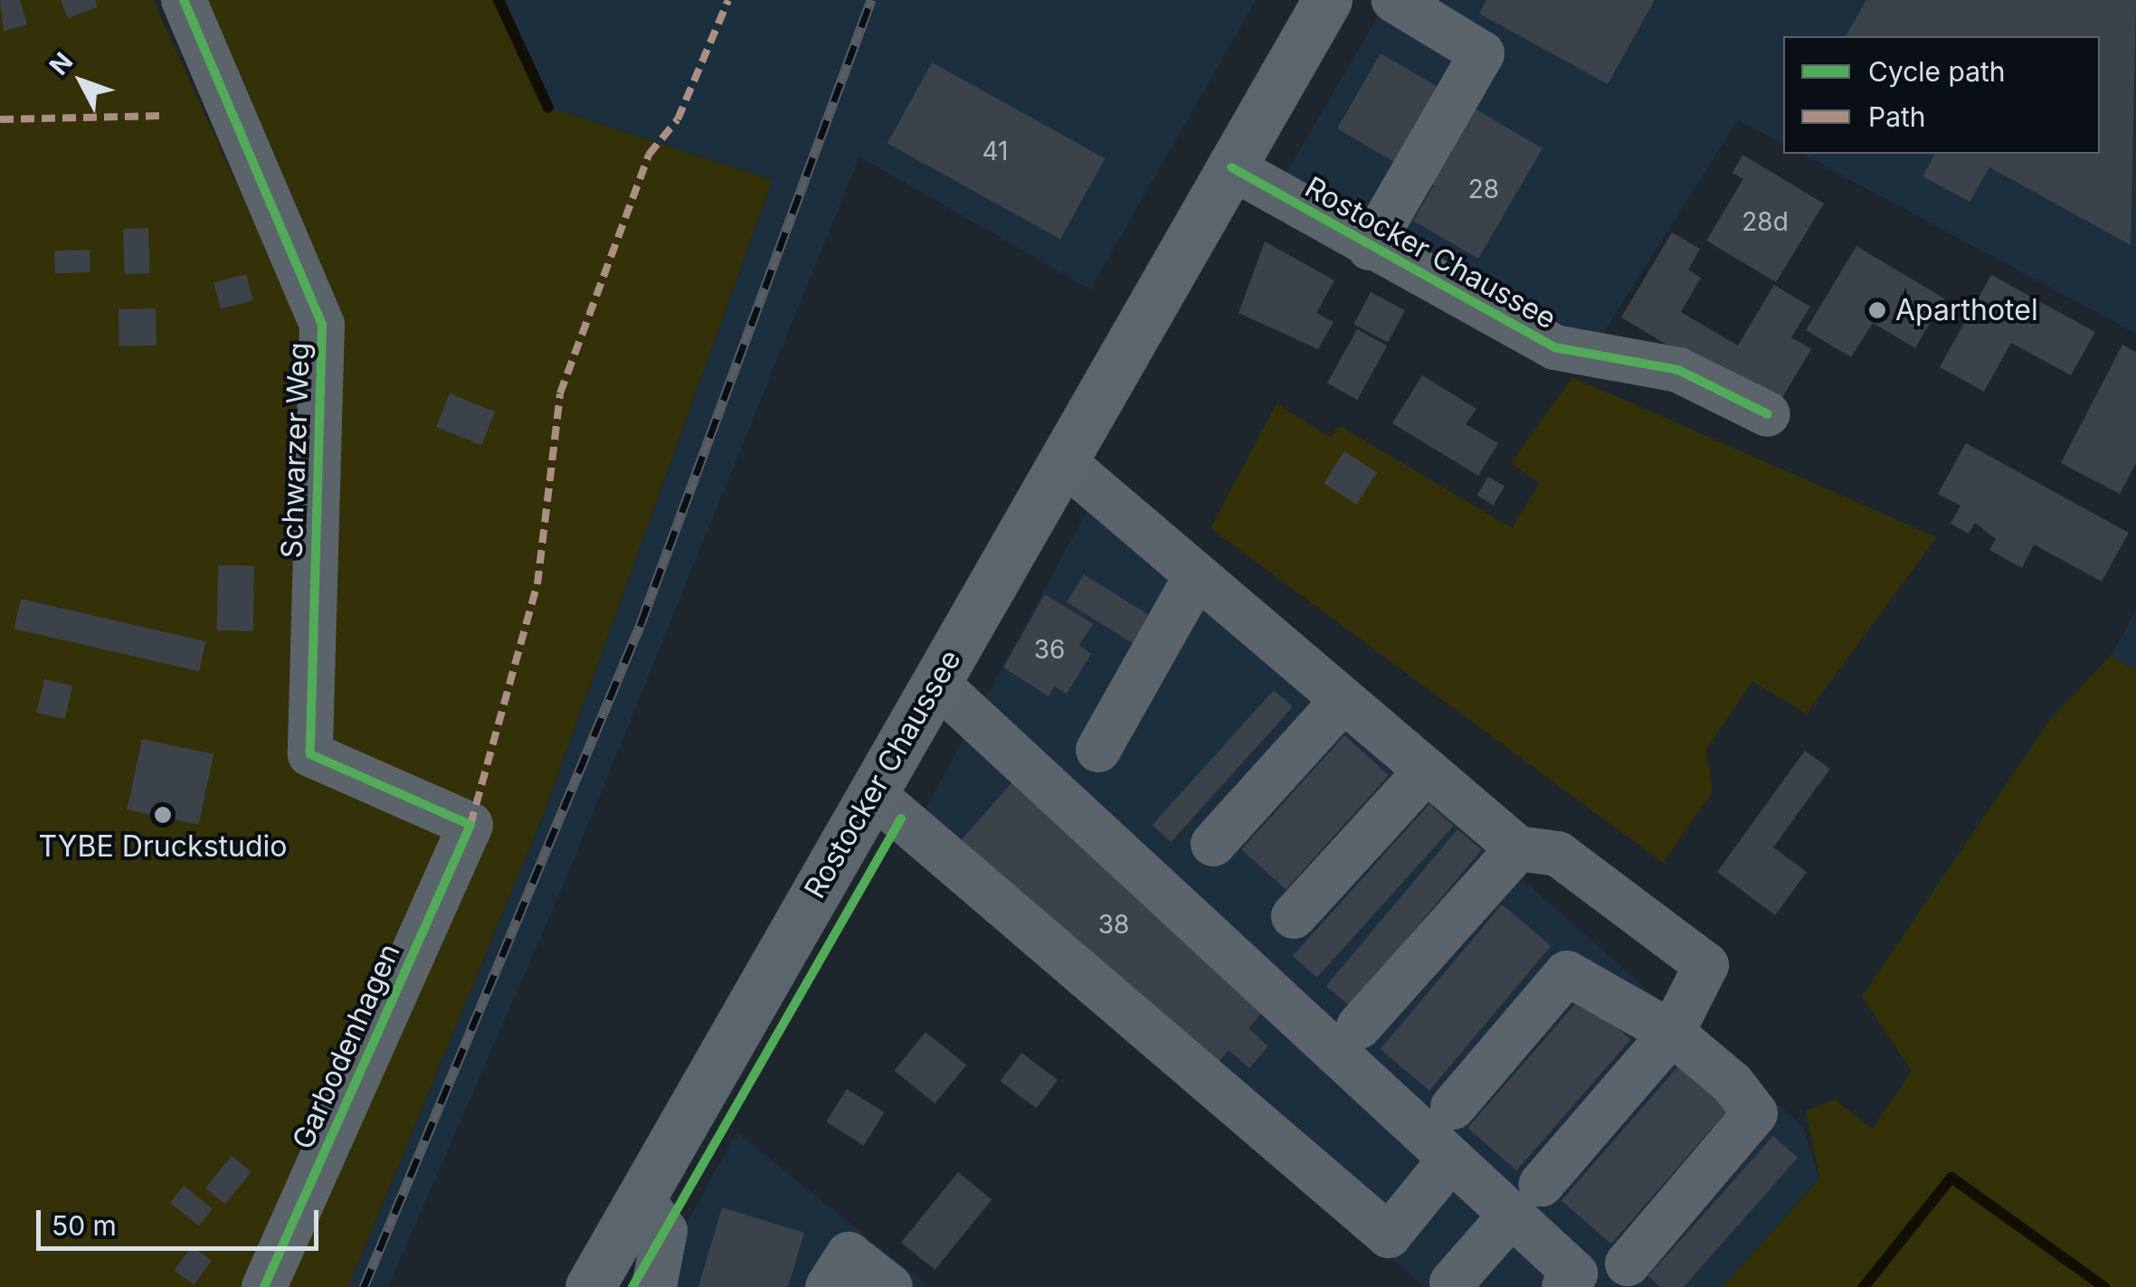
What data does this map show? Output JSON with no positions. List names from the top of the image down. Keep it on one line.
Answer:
{"streets":{"main road":["Rostocker Chaussee"],"street":["Schwarzer Weg","Garbodenhagen"]},"crossings":[["Schwarzer Weg","Garbodenhagen"]],"places":["Aparthotel","TYBE Druckstudio"],"house_numbers":["41","28","28d","36","38"],"legend":["Cycle path","Path"],"scale_bar":"50 m","north":"top left"}
